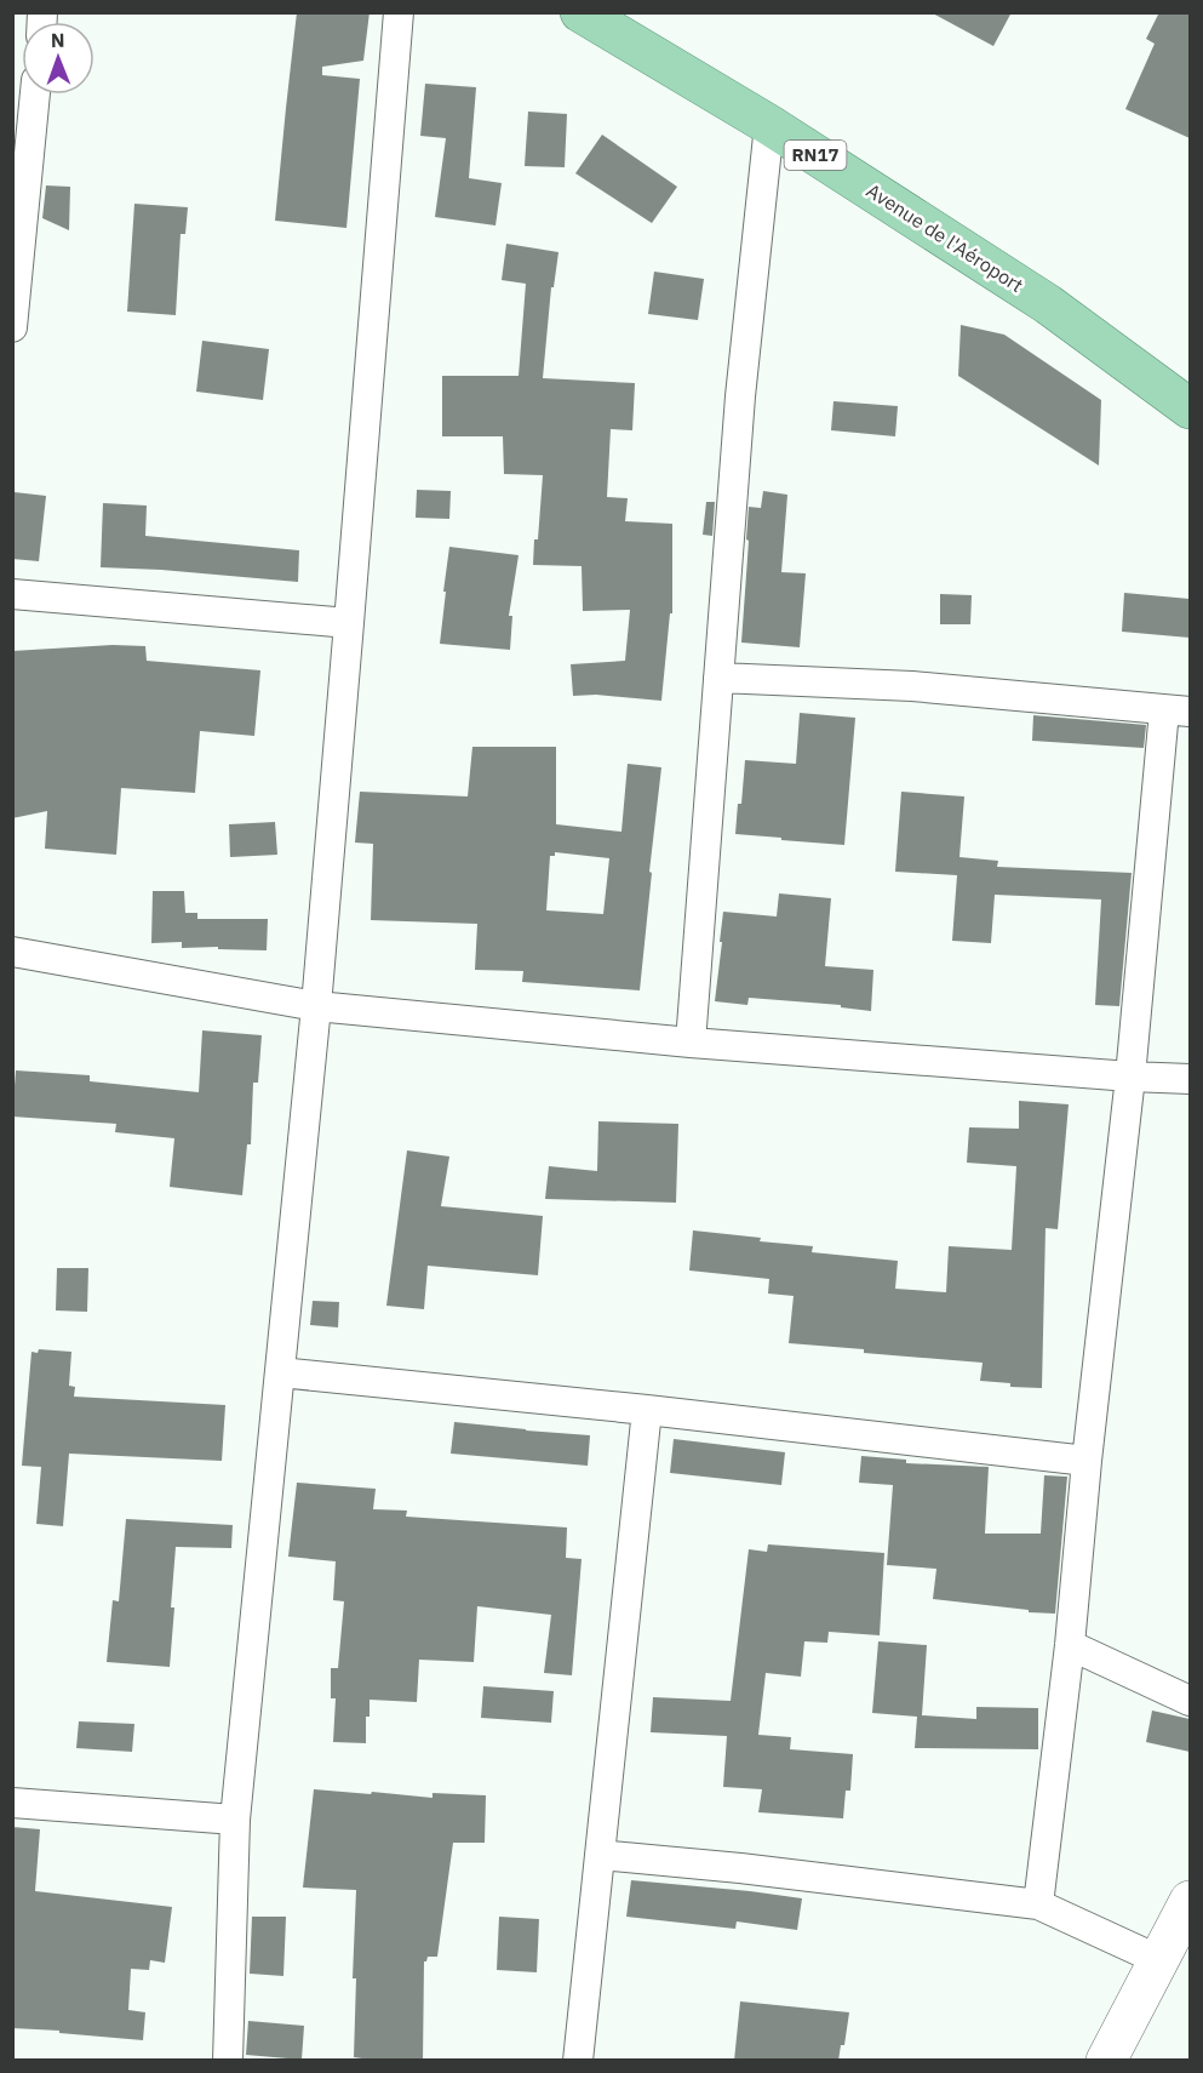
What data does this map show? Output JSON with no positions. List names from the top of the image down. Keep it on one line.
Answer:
{"streets":{"main road":["RN17","Avenue de l'Aéroport"]},"north":"top"}
